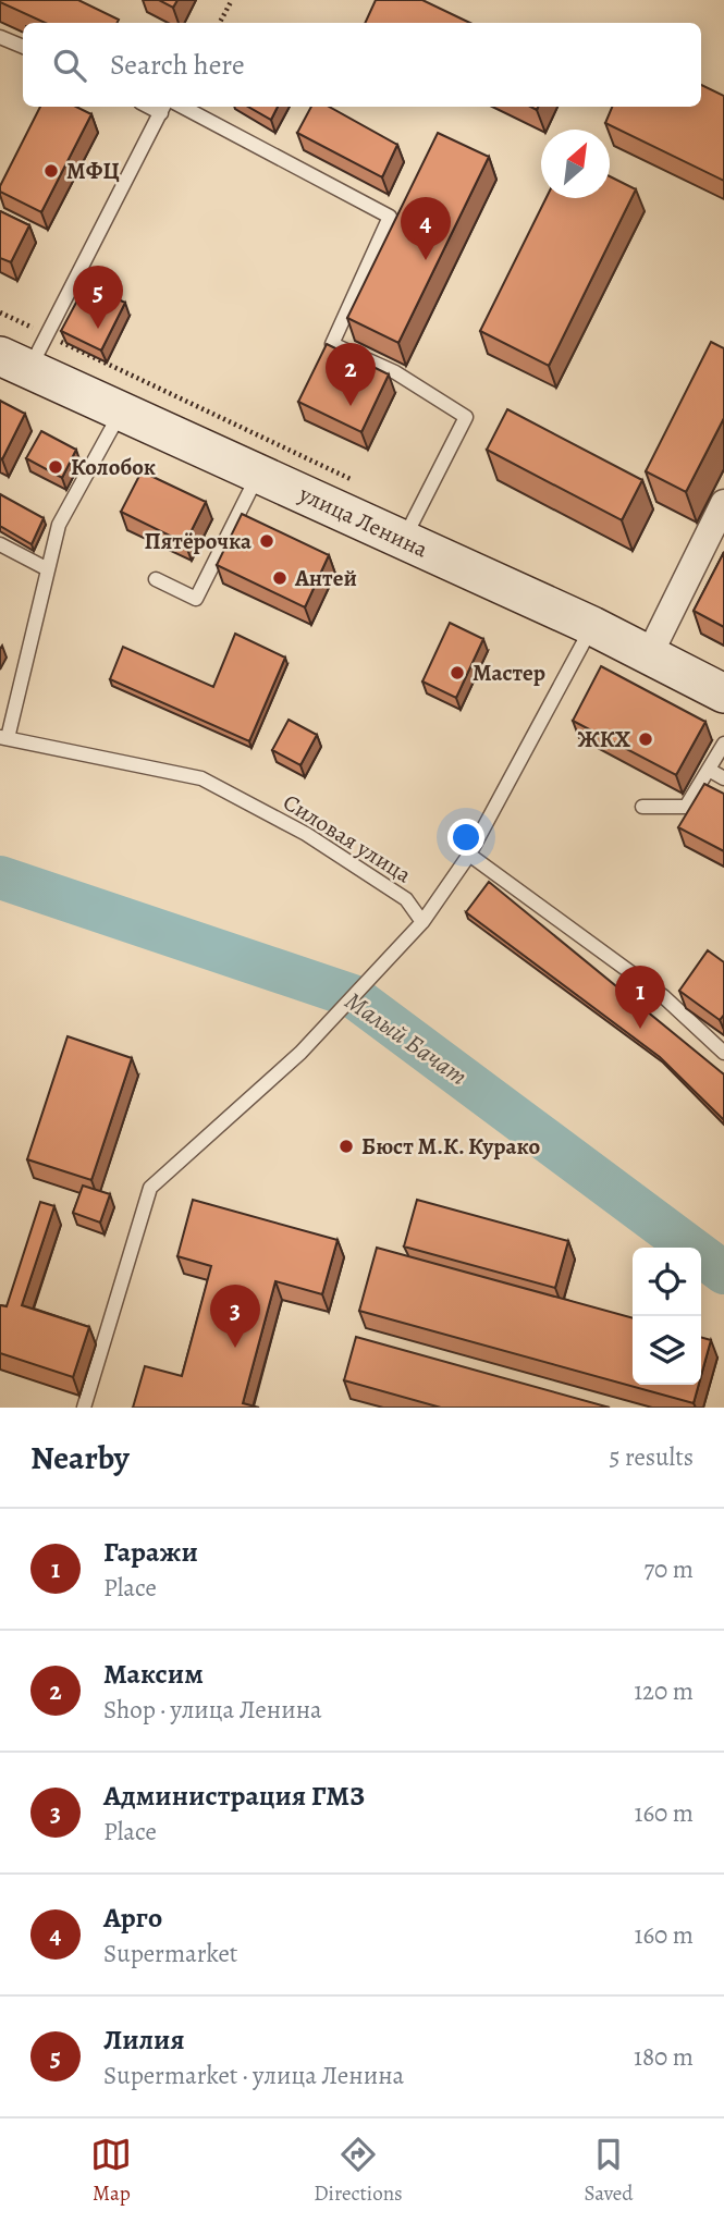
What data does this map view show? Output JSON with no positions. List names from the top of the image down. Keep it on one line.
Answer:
{"streets":{"street":["улица Ленина"],"lane":["Силовая улица"]},"water":["Малый Бачат"],"places":["МФЦ","Колобок","Пятёрочка","Антей","Мастер","ЖКХ","Бюст М.К. Курако"],"north":"top right","page":{"search":"Search here","pins":["4","5","2","1","3"],"heading":["Nearby","5 results"],"list":[{"mark":"1","name":"Гаражи","note":"Place","value":"70 m"},{"mark":"2","name":"Максим","note":"Shop · улица Ленина","value":"120 m"},{"mark":"3","name":"Администрация ГМЗ","note":"Place","value":"160 m"},{"mark":"4","name":"Арго","note":"Supermarket","value":"160 m"},{"mark":"5","name":"Лилия","note":"Supermarket · улица Ленина","value":"180 m"}],"nav":["Map","Directions","Saved"]}}
